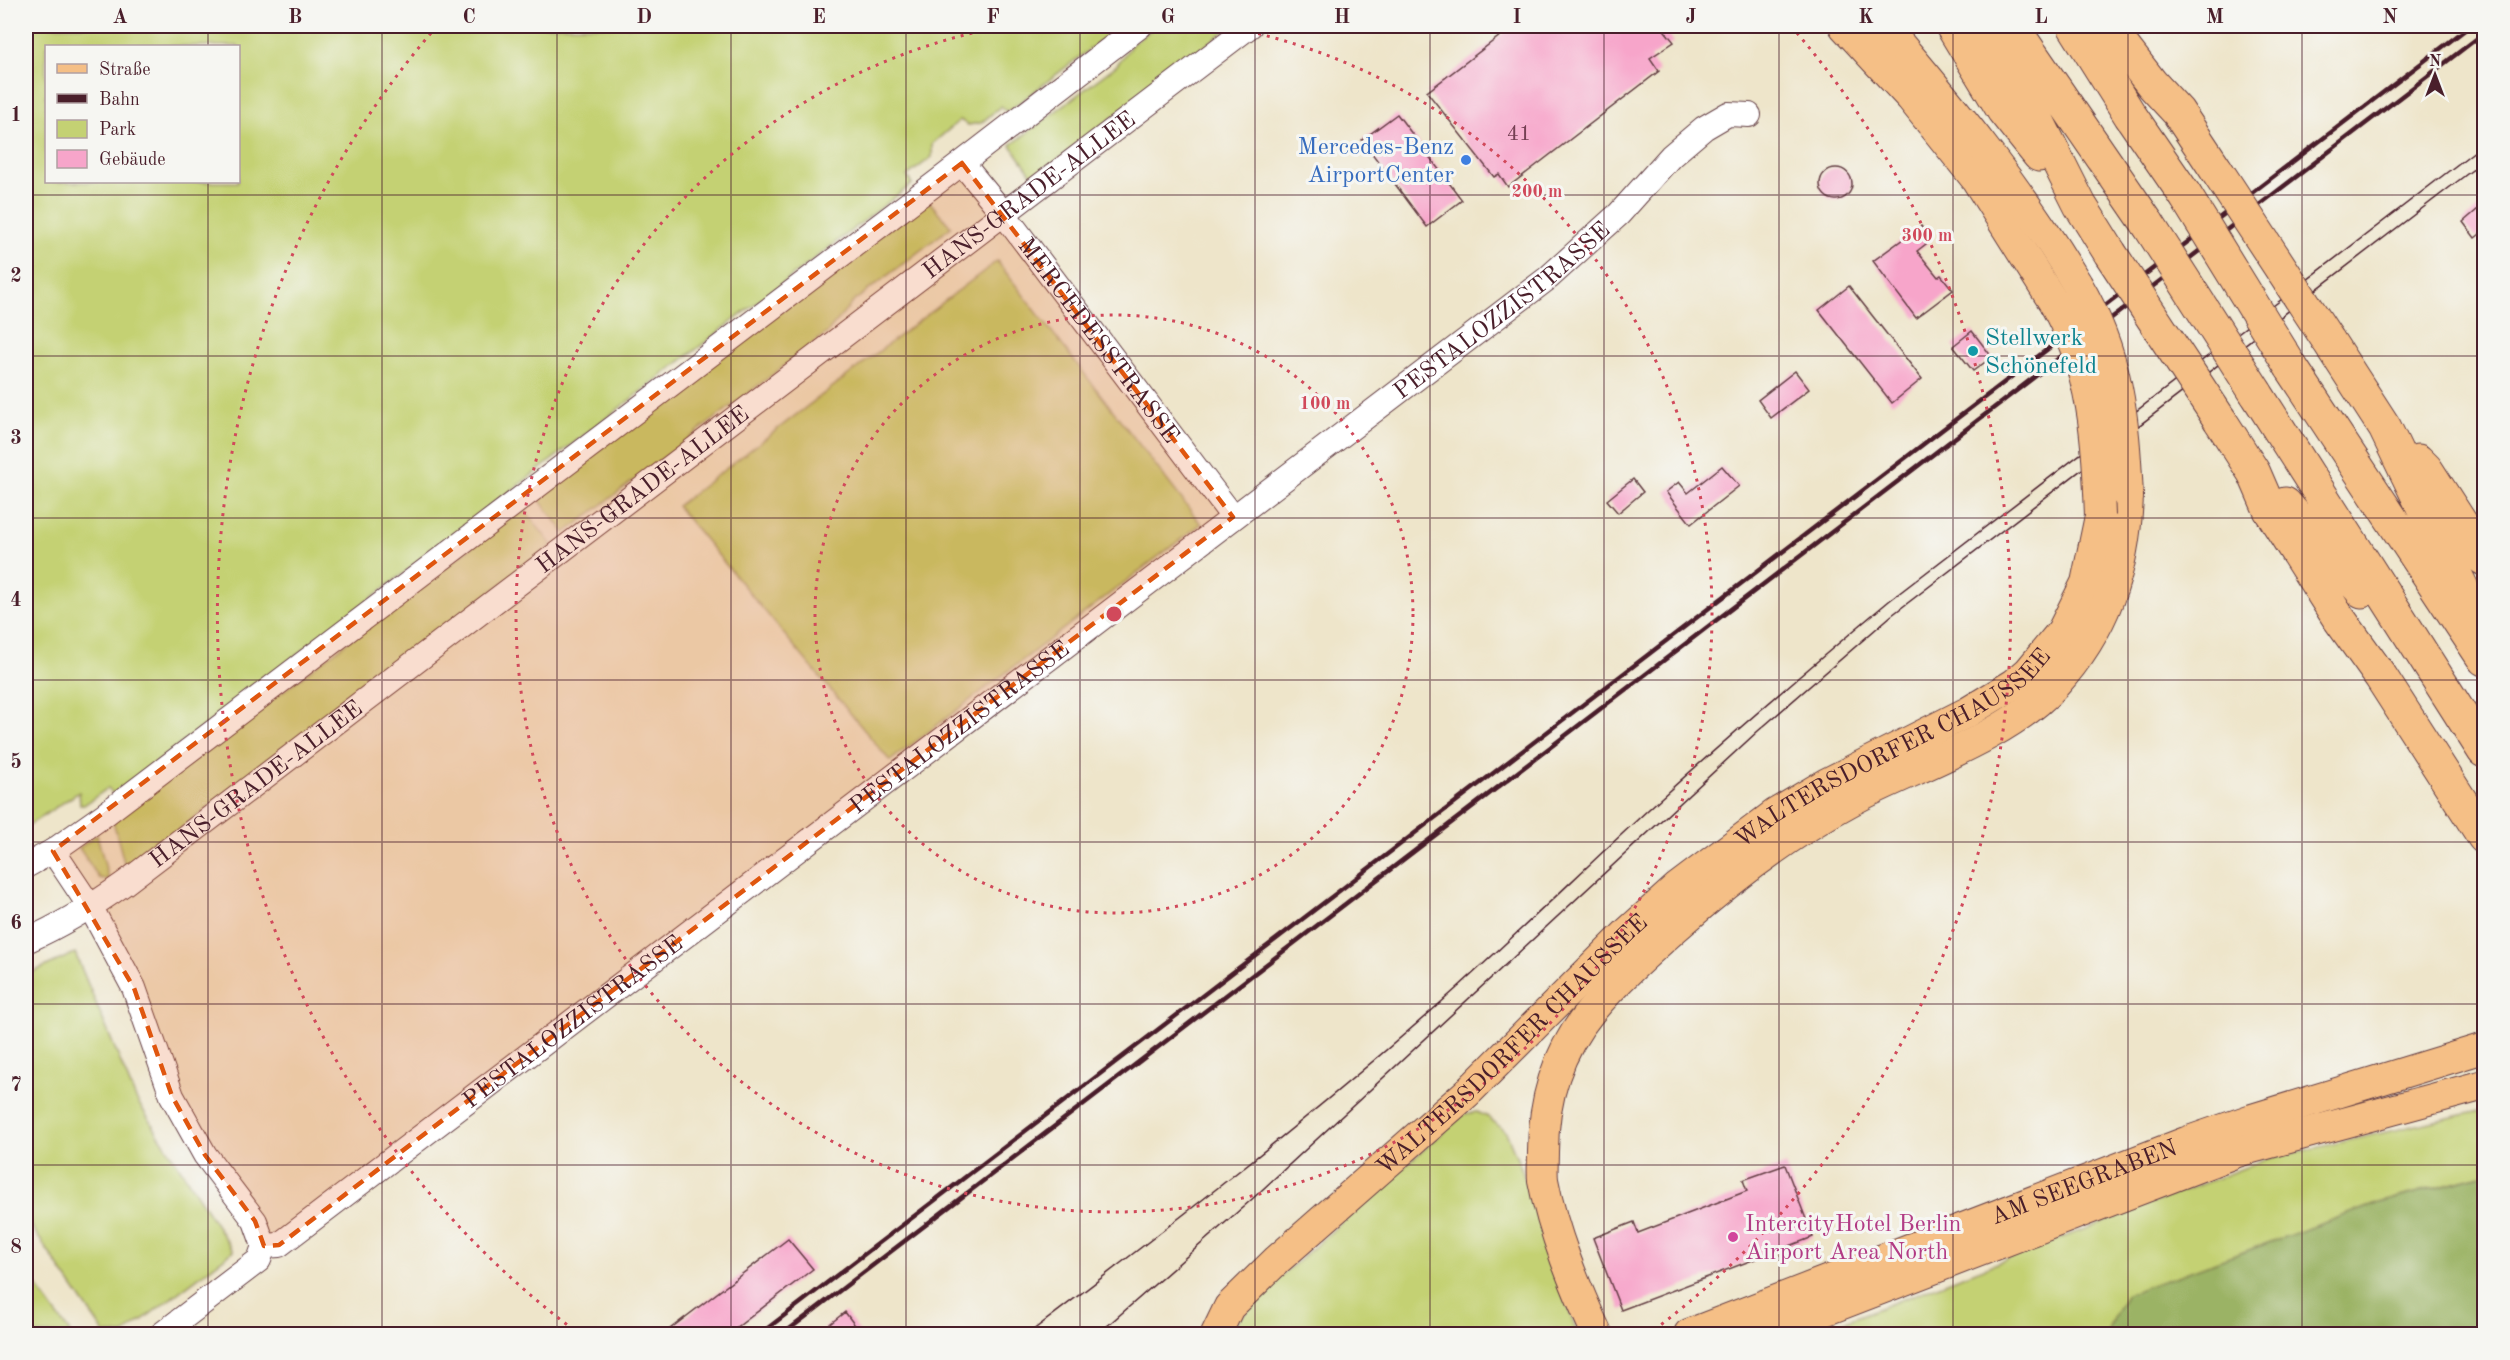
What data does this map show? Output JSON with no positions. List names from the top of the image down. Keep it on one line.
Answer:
{"streets":{"main road":["WALTERSDORFER CHAUSSEE","AM SEEGRABEN"],"street":["HANS-GRADE-ALLEE","PESTALOZZISTRASSE","MERCEDESSTRASSE"]},"crossings":[["HANS-GRADE-ALLEE","MERCEDESSTRASSE"],["PESTALOZZISTRASSE","MERCEDESSTRASSE"]],"places":["Mercedes-Benz AirportCenter","Stellwerk Schönefeld","IntercityHotel Berlin Airport Area North"],"house_numbers":["41"],"legend":["Straße","Bahn","Park","Gebäude"],"north":"top","grid":{"columns":["A","B","C","D","E","F","G","H","I","J","K","L","M","N"],"rows":["1","2","3","4","5","6","7","8"]},"rings":["200 m","300 m","100 m"]}
